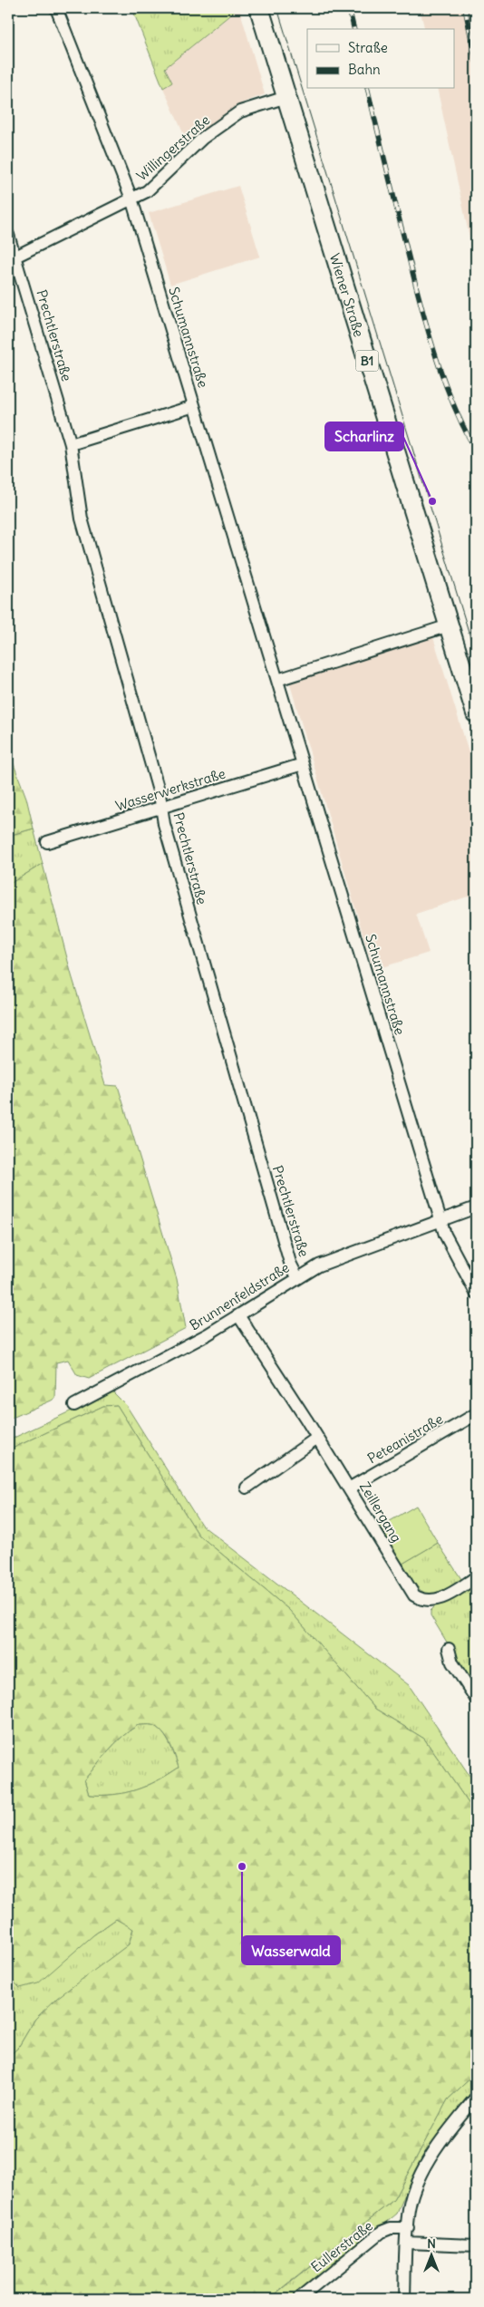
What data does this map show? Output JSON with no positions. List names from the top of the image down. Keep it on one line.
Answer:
{"streets":{"main road":["Wiener Straße","B1"],"street":["Willingerstraße","Prechtlerstraße","Schumannstraße","Wasserwerkstraße","Brunnenfeldstraße","Peteanistraße","Zeillergang","Eullerstraße"]},"crossings":[["Willingerstraße","Wiener Straße"],["Willingerstraße","Prechtlerstraße"],["Willingerstraße","Schumannstraße"],["Prechtlerstraße","Wasserwerkstraße"],["Prechtlerstraße","Brunnenfeldstraße"],["Schumannstraße","Wasserwerkstraße"],["Schumannstraße","Brunnenfeldstraße"],["Brunnenfeldstraße","Zeillergang"],["Peteanistraße","Zeillergang"]],"places":["Scharlinz","Wasserwald"],"legend":["Straße","Bahn"],"north":"top"}
